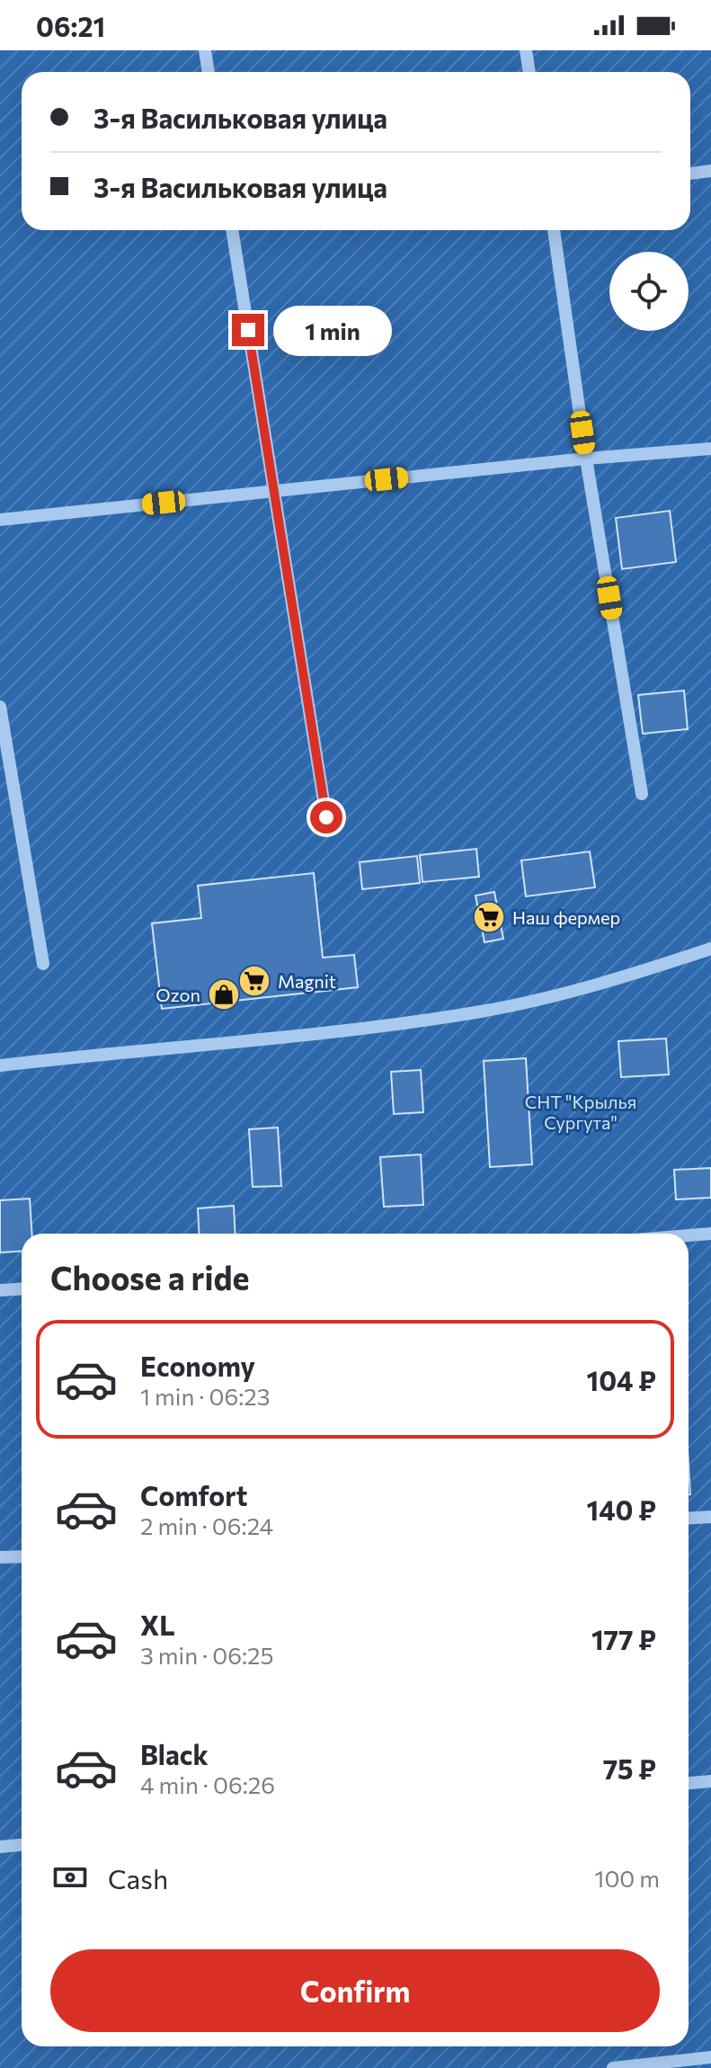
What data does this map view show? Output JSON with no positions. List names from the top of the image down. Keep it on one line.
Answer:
{"parks":["CНТ \"Крылья Сургута\""],"places":{"supermarket":["Наш фермер","Magnit"],"shop":["Ozon"]},"page":{"status":"06:21","banner":["3-я Васильковая улица","3-я Васильковая улица"],"bubble":"1 min","heading":"Choose a ride","list":[{"name":"Economy","note":"1 min · 06:23","value":"104 ₽"},{"name":"Comfort","note":"2 min · 06:24","value":"140 ₽"},{"name":"XL","note":"3 min · 06:25","value":"177 ₽"},{"name":"Black","note":"4 min · 06:26","value":"75 ₽"}],"pay":["Cash","100 m"],"buttons":"Confirm"}}
